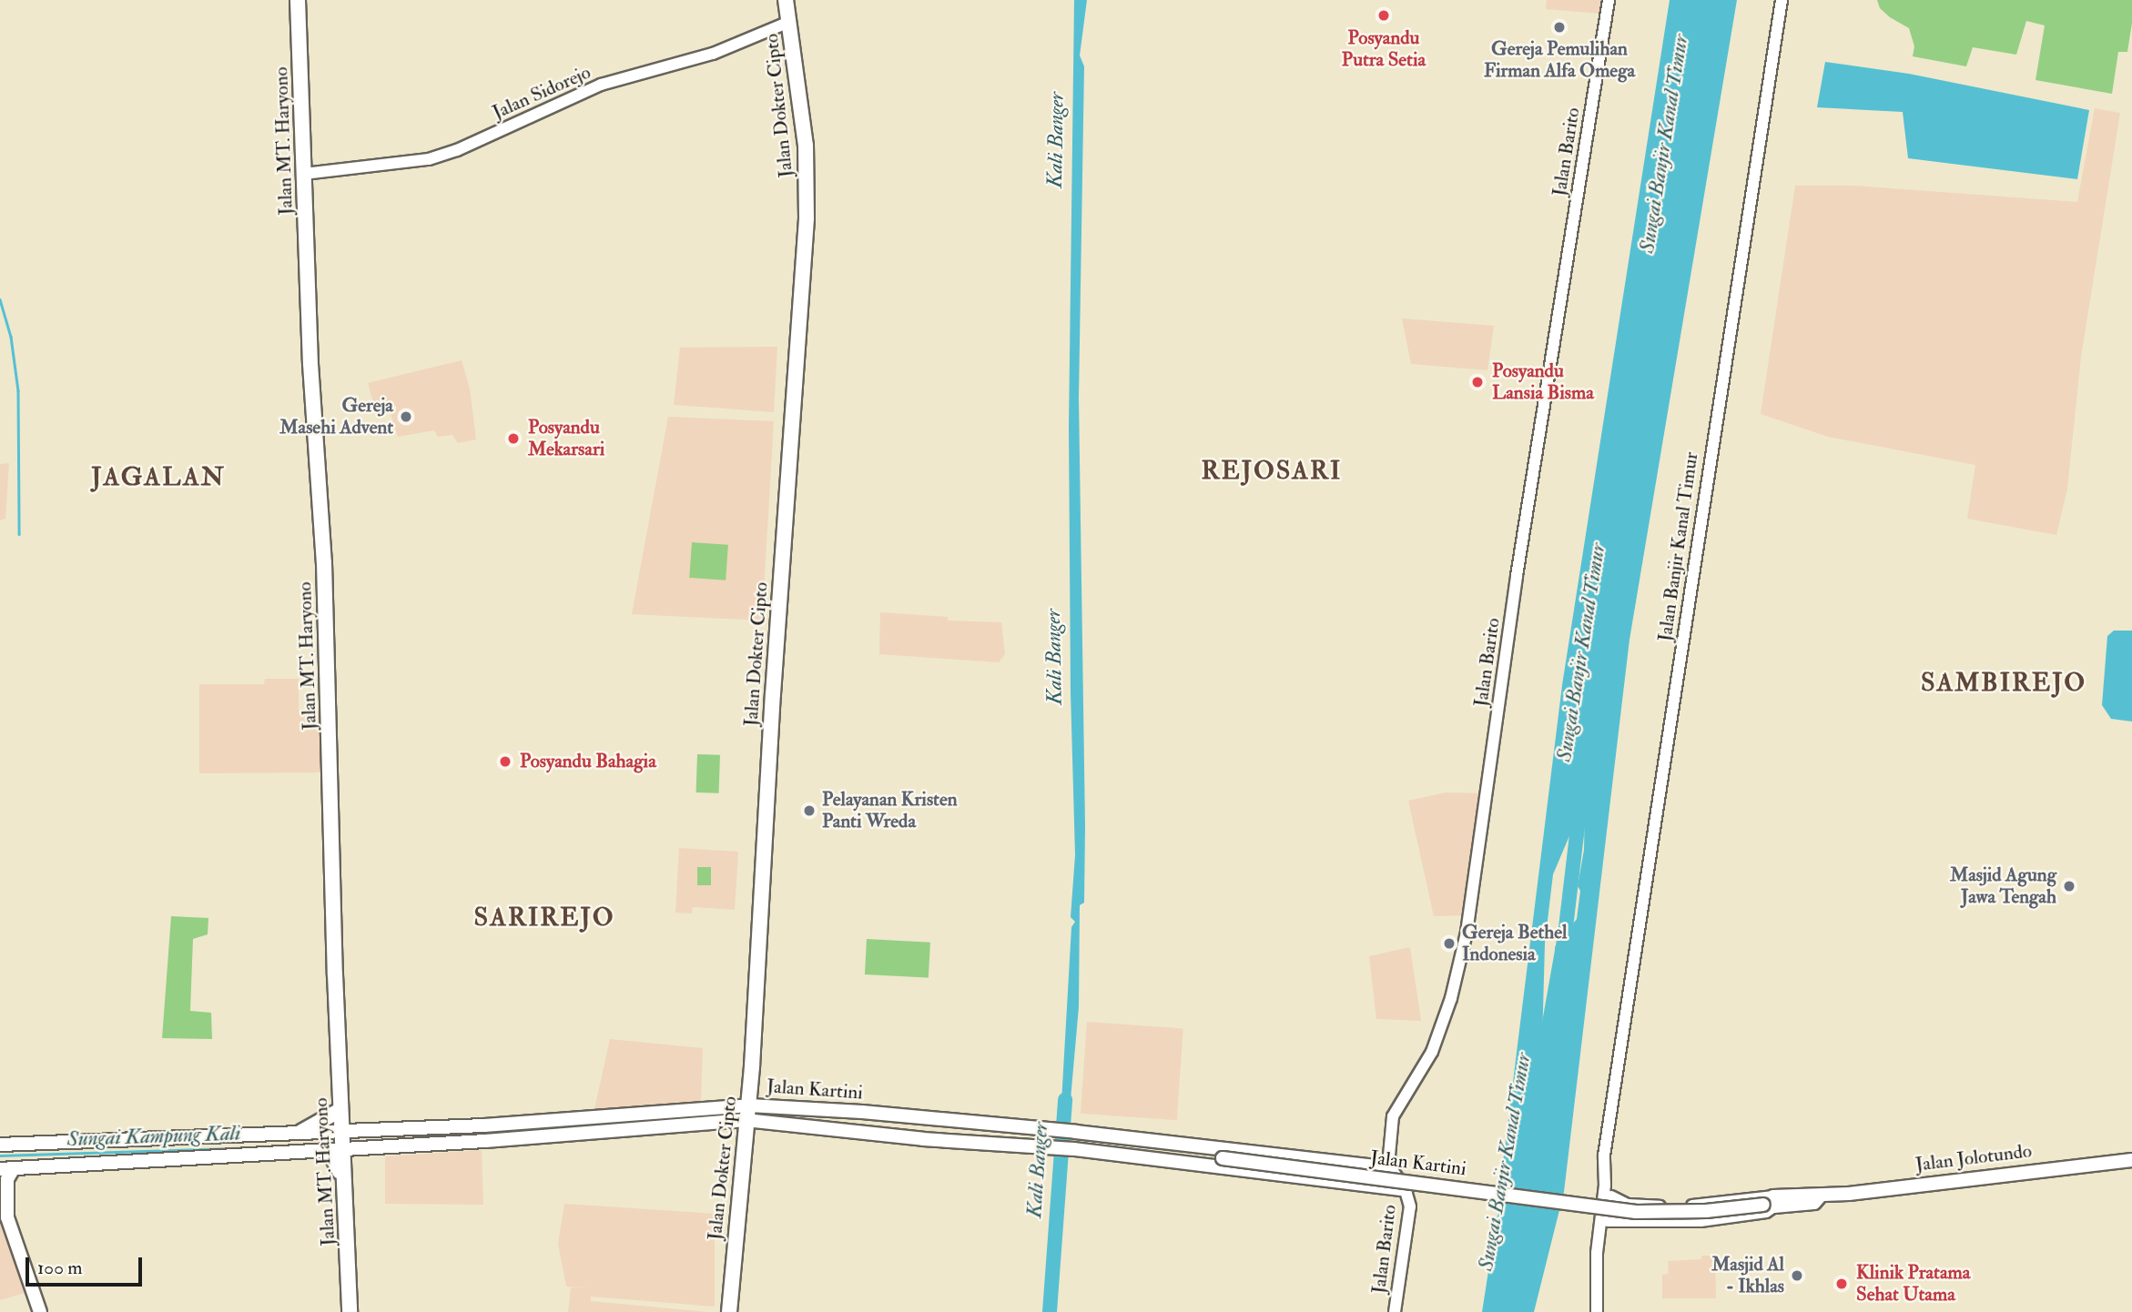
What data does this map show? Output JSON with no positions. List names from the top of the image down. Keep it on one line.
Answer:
{"streets":{"main road":["Jalan Dokter Cipto","Jalan MT. Haryono","Jalan Kartini","Jalan Jolotundo"],"street":["Jalan Sidorejo","Jalan Barito","Jalan Banjir Kanal Timur"]},"crossings":[["Jalan Sidorejo","Jalan Dokter Cipto"],["Jalan Sidorejo","Jalan MT. Haryono"],["Jalan Dokter Cipto","Jalan Kartini"],["Jalan MT. Haryono","Jalan Kartini"],["Jalan Barito","Jalan Kartini"],["Jalan Kartini","Jalan Jolotundo"]],"districts":["REJOSARI","JAGALAN","SAMBIREJO","SARIREJO"],"water":["Kali Banger","Sungai Banjir Kanal Timur","Sungai Kampung Kali"],"places":["Posyandu Putra Setia","Gereja Pemulihan Firman Alfa Omega","Posyandu Lansia Bisma","Gereja Masehi Advent","Posyandu Mekarsari","Posyandu Bahagia","Pelayanan Kristen Panti Wreda","Masjid Agung Jawa Tengah","Gereja Bethel Indonesia","Masjid Al - Ikhlas","Klinik Pratama Sehat Utama"],"scale_bar":"100 m"}
